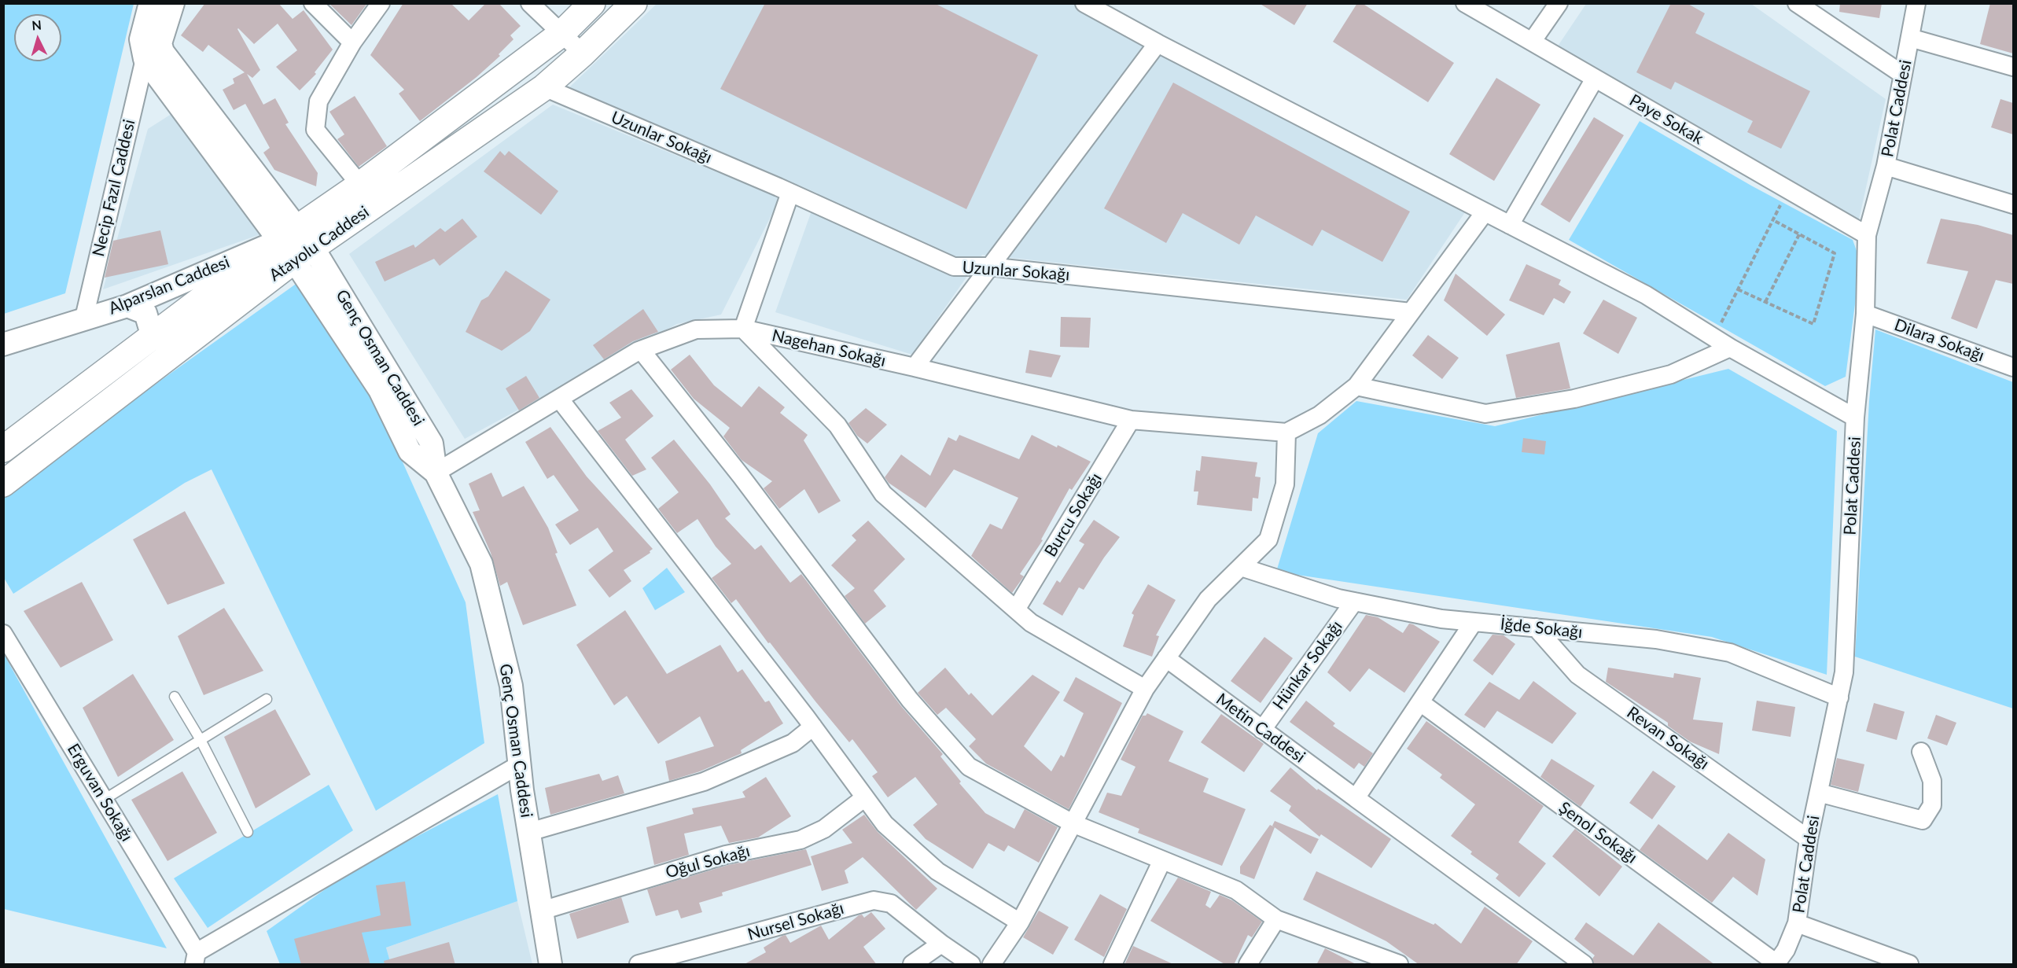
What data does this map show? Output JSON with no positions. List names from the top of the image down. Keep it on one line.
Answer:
{"streets":{"main road":["Atayolu Caddesi"],"street":["Polat Caddesi","Paye Sokak","Uzunlar Sokağı","Necip Fazıl Caddesi","Alparslan Caddesi","Dilara Sokağı","Nagehan Sokağı","Genç Osman Caddesi","Burcu Sokağı","İğde Sokağı","Hünkar Sokağı","Metin Caddesi","Revan Sokağı","Erguvan Sokağı","Şenol Sokağı","Oğul Sokağı","Nursel Sokağı"]},"crossings":[["Polat Caddesi","Paye Sokak"],["Polat Caddesi","Dilara Sokağı"],["Polat Caddesi","İğde Sokağı"],["Polat Caddesi","Revan Sokağı"],["Polat Caddesi","Şenol Sokağı"],["Uzunlar Sokağı","Atayolu Caddesi"],["Necip Fazıl Caddesi","Atayolu Caddesi"],["Necip Fazıl Caddesi","Alparslan Caddesi"],["Necip Fazıl Caddesi","Genç Osman Caddesi"],["Atayolu Caddesi","Alparslan Caddesi"],["Atayolu Caddesi","Genç Osman Caddesi"],["Alparslan Caddesi","Genç Osman Caddesi"],["Nagehan Sokağı","Genç Osman Caddesi"],["Nagehan Sokağı","Burcu Sokağı"],["Genç Osman Caddesi","Oğul Sokağı"],["İğde Sokağı","Hünkar Sokağı"],["İğde Sokağı","Revan Sokağı"],["Hünkar Sokağı","Metin Caddesi"]],"north":"top"}
